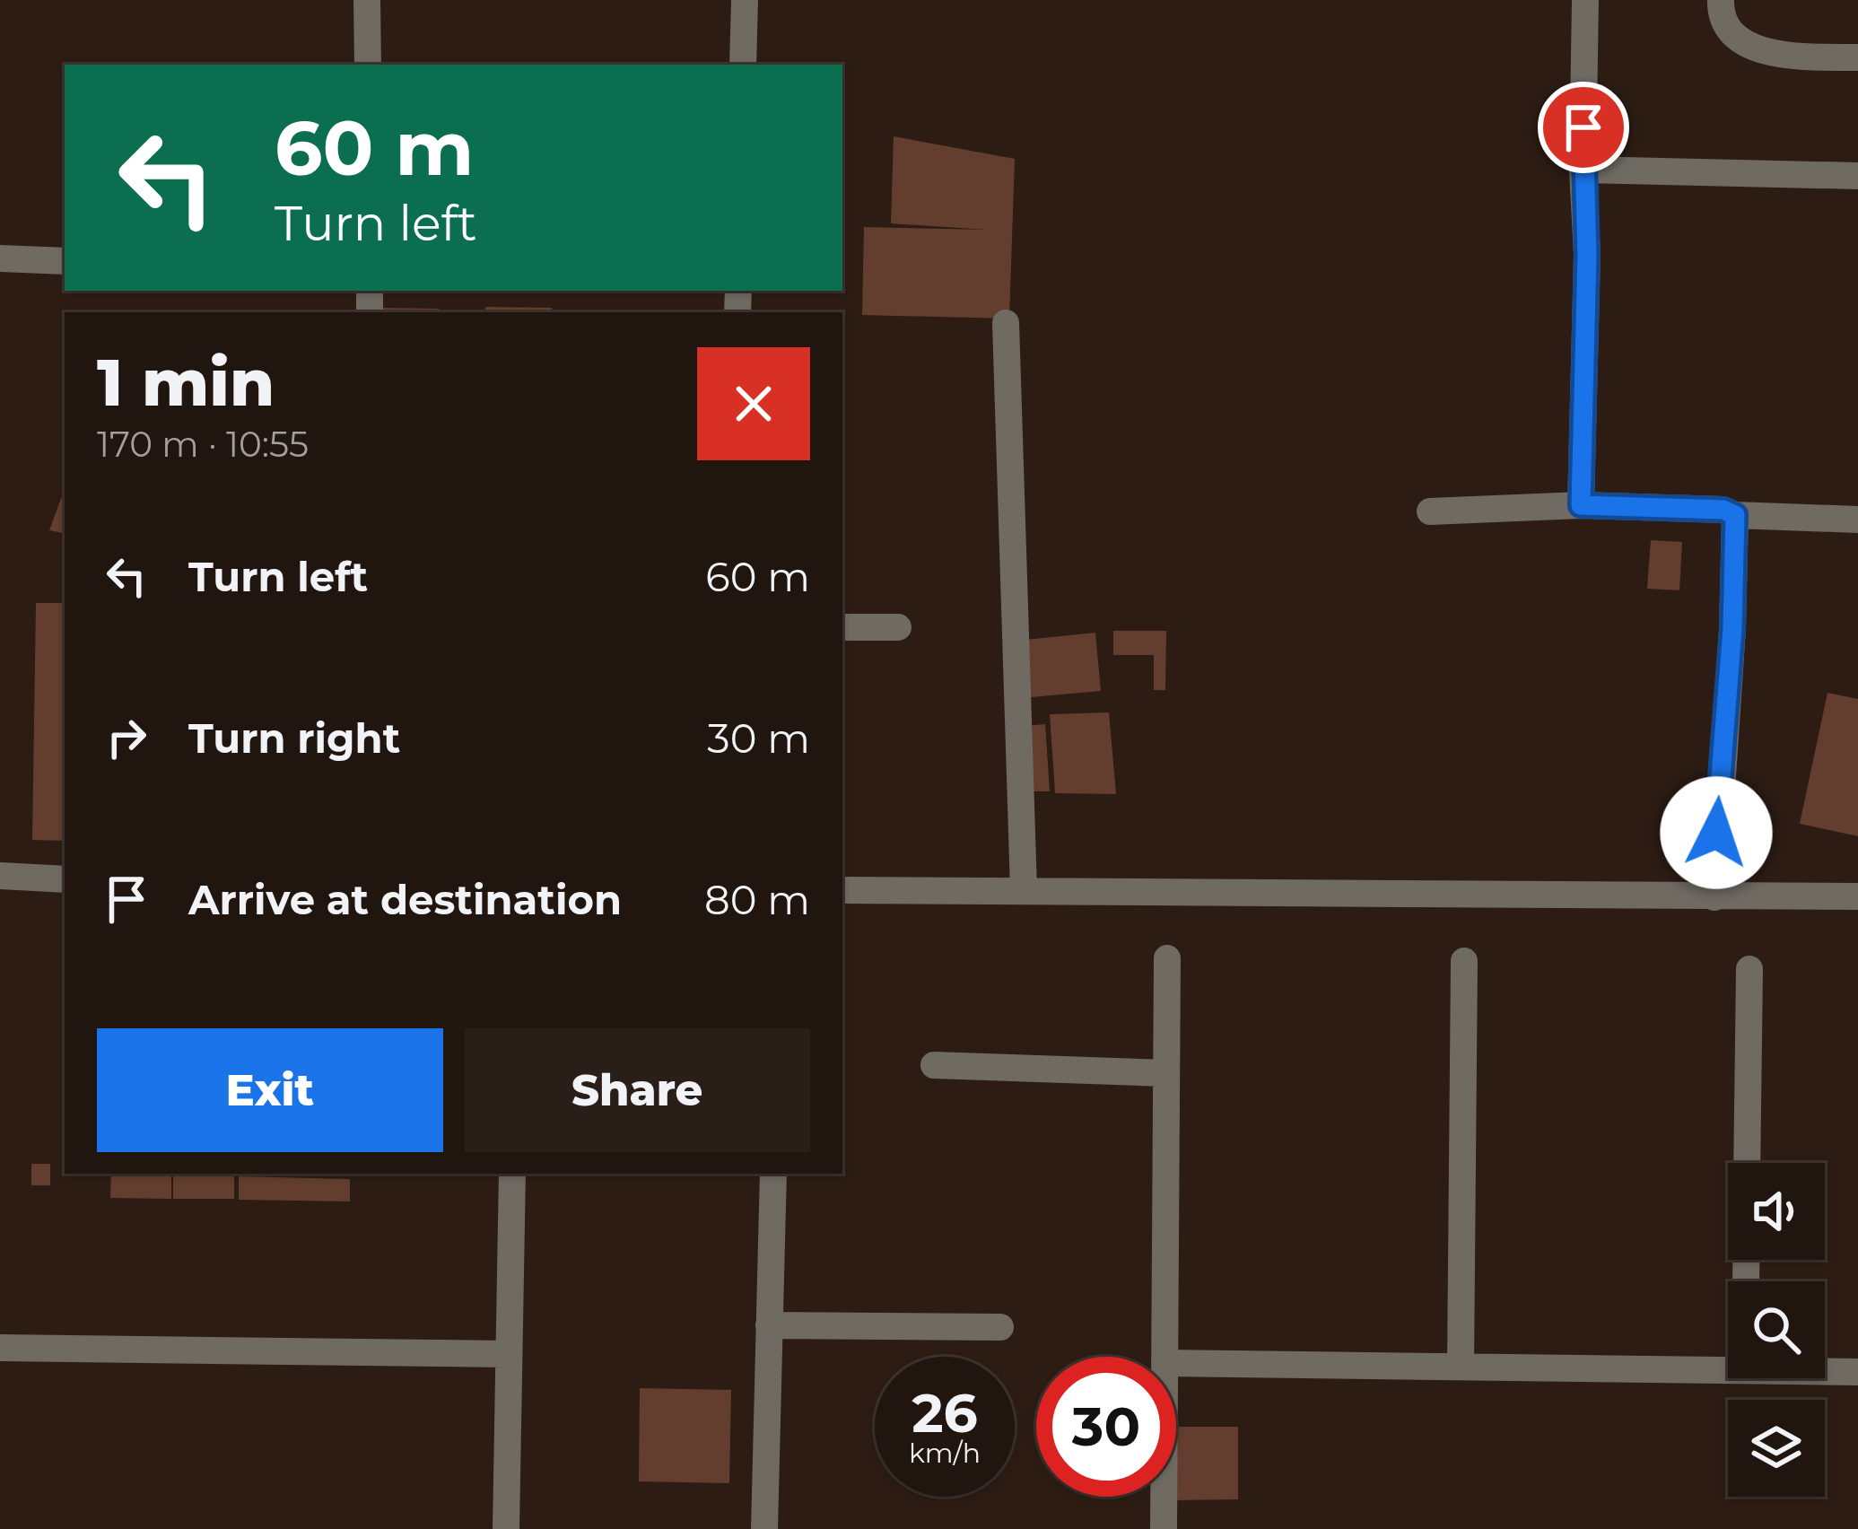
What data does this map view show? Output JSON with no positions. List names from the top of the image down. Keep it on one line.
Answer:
{"page":{"turn":["60 m","Turn left"],"heading":["1 min","170 m · 10:55"],"list":[{"name":"Turn left","value":"60 m"},{"name":"Turn right","value":"30 m"},{"name":"Arrive at destination","value":"80 m"}],"buttons":["Exit","Share"],"speed":"26 km/h","limit":"30"}}
